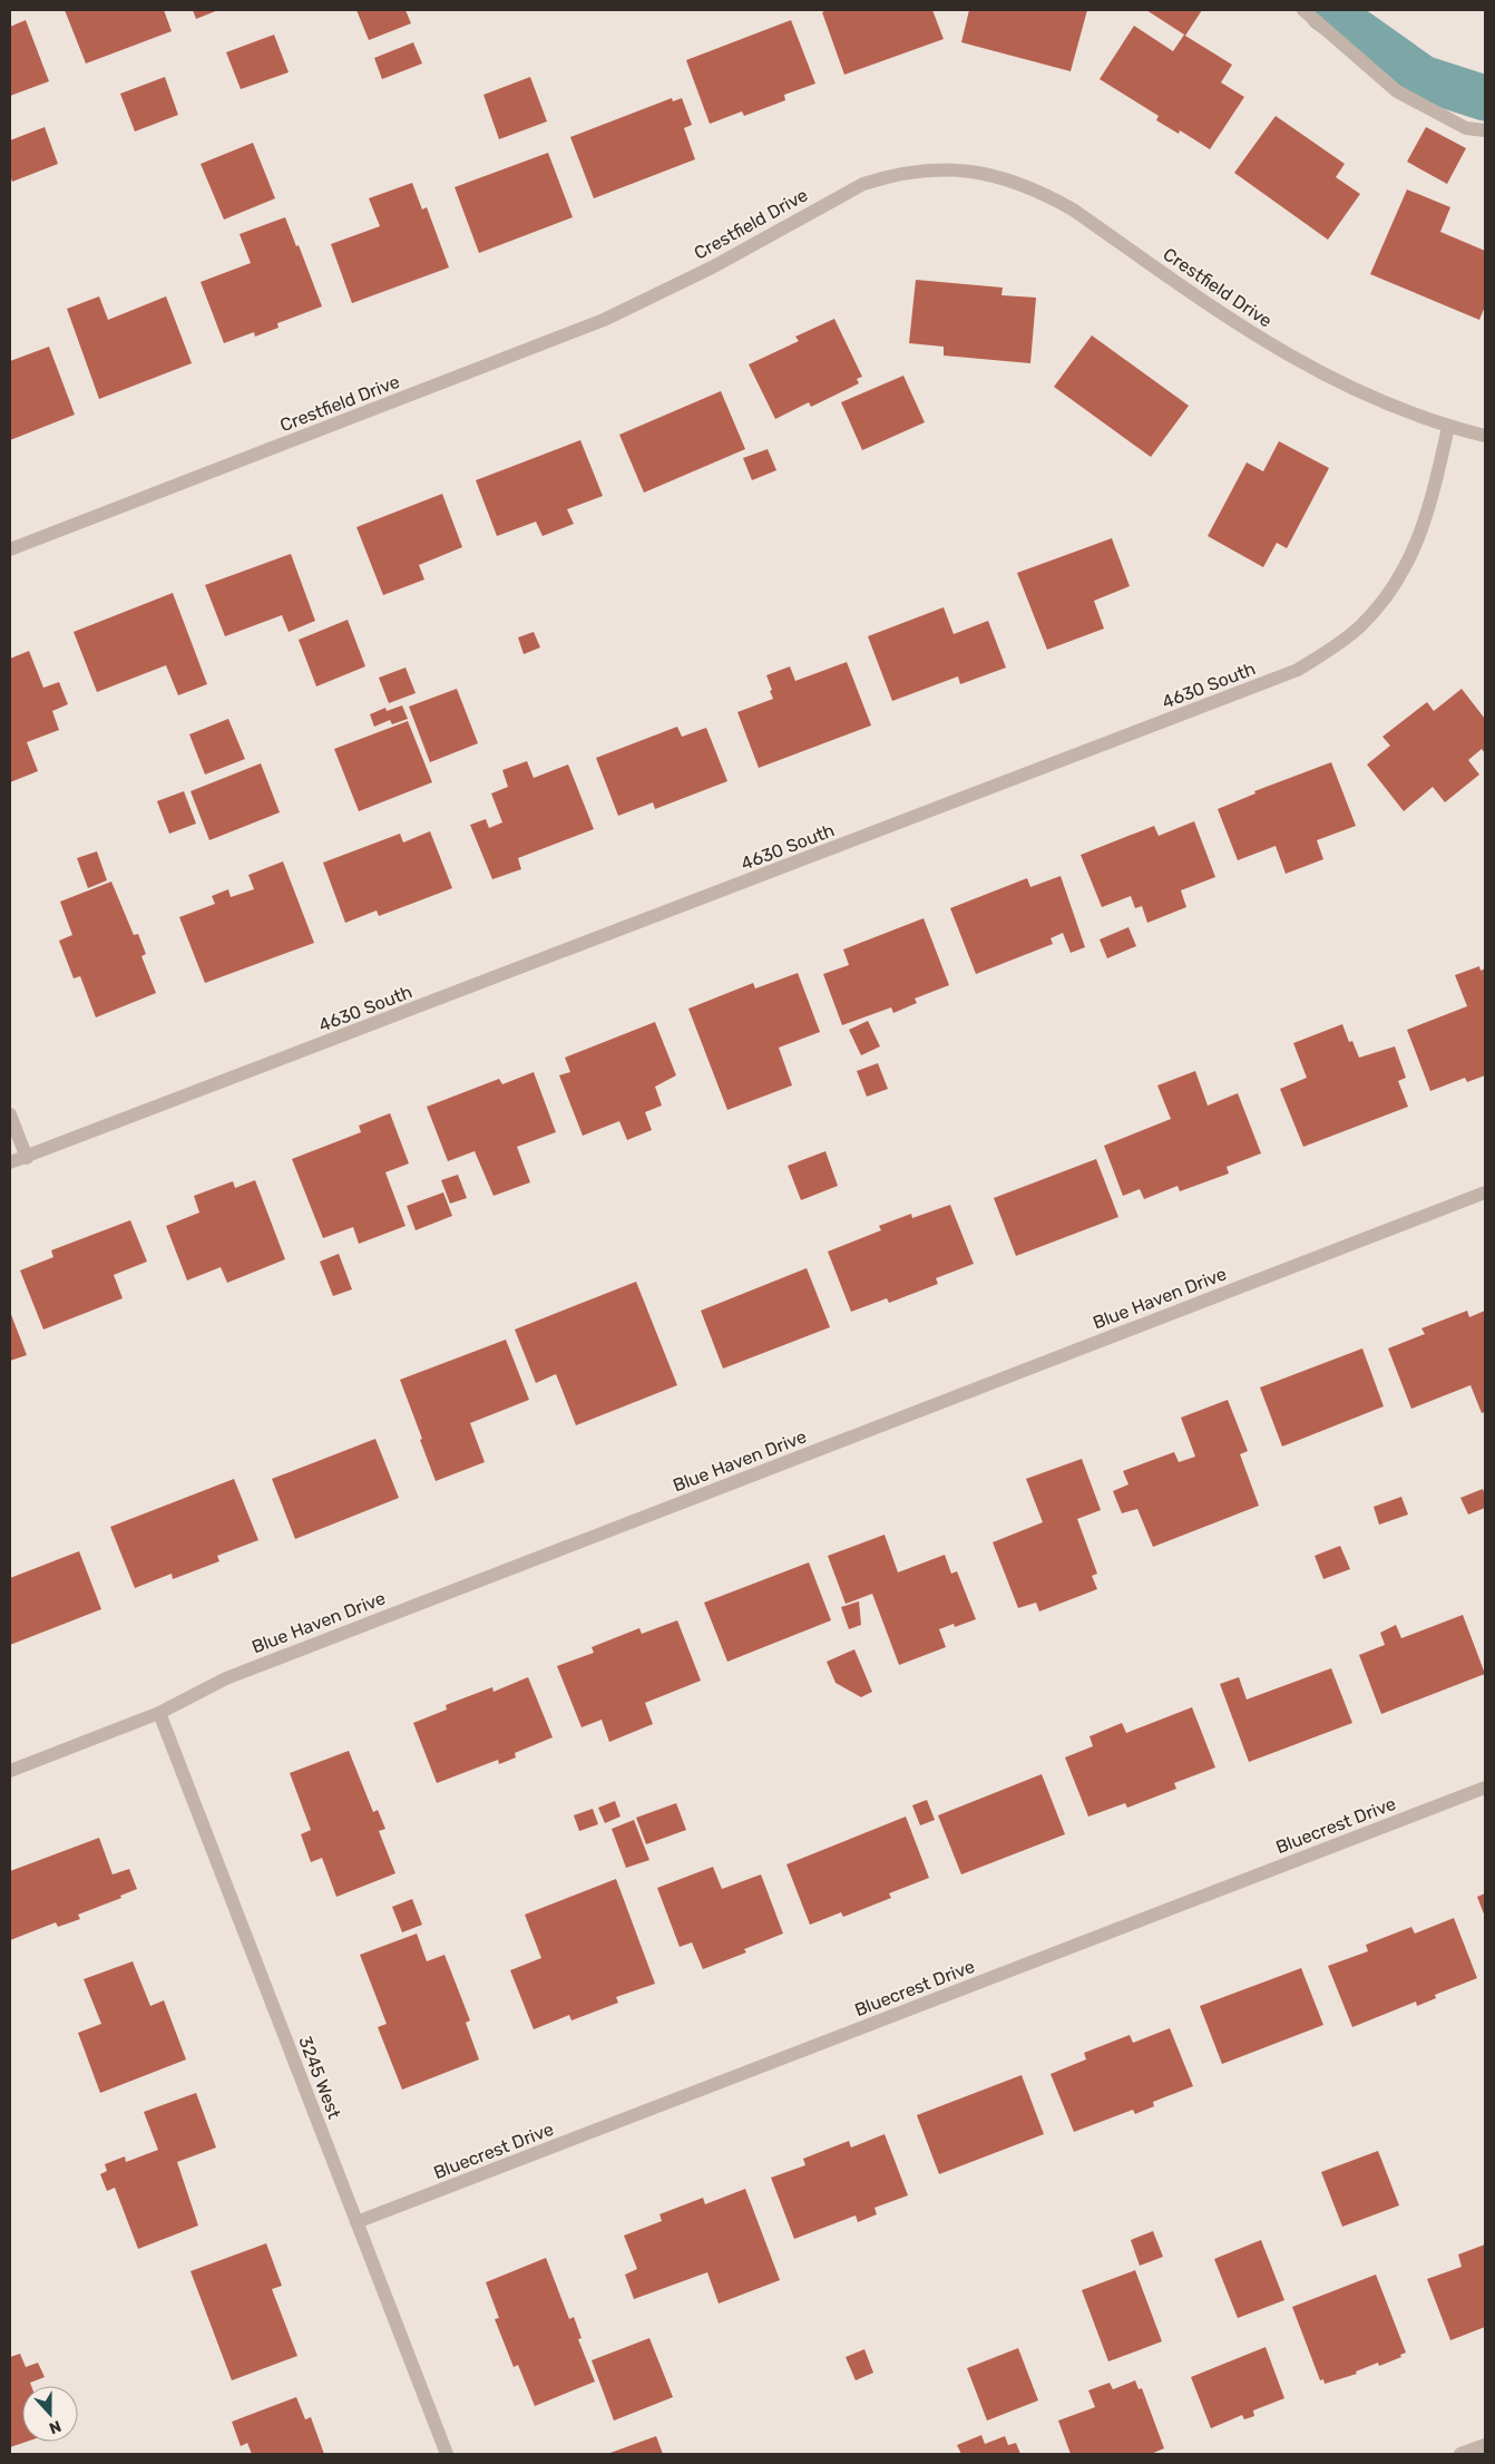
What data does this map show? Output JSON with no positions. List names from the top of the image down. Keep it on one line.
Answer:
{"streets":{"street":["Crestfield Drive","4630 South","Blue Haven Drive","Bluecrest Drive","3245 West"]},"crossings":[["Crestfield Drive","4630 South"],["Blue Haven Drive","3245 West"],["Bluecrest Drive","3245 West"]],"north":"bottom"}
